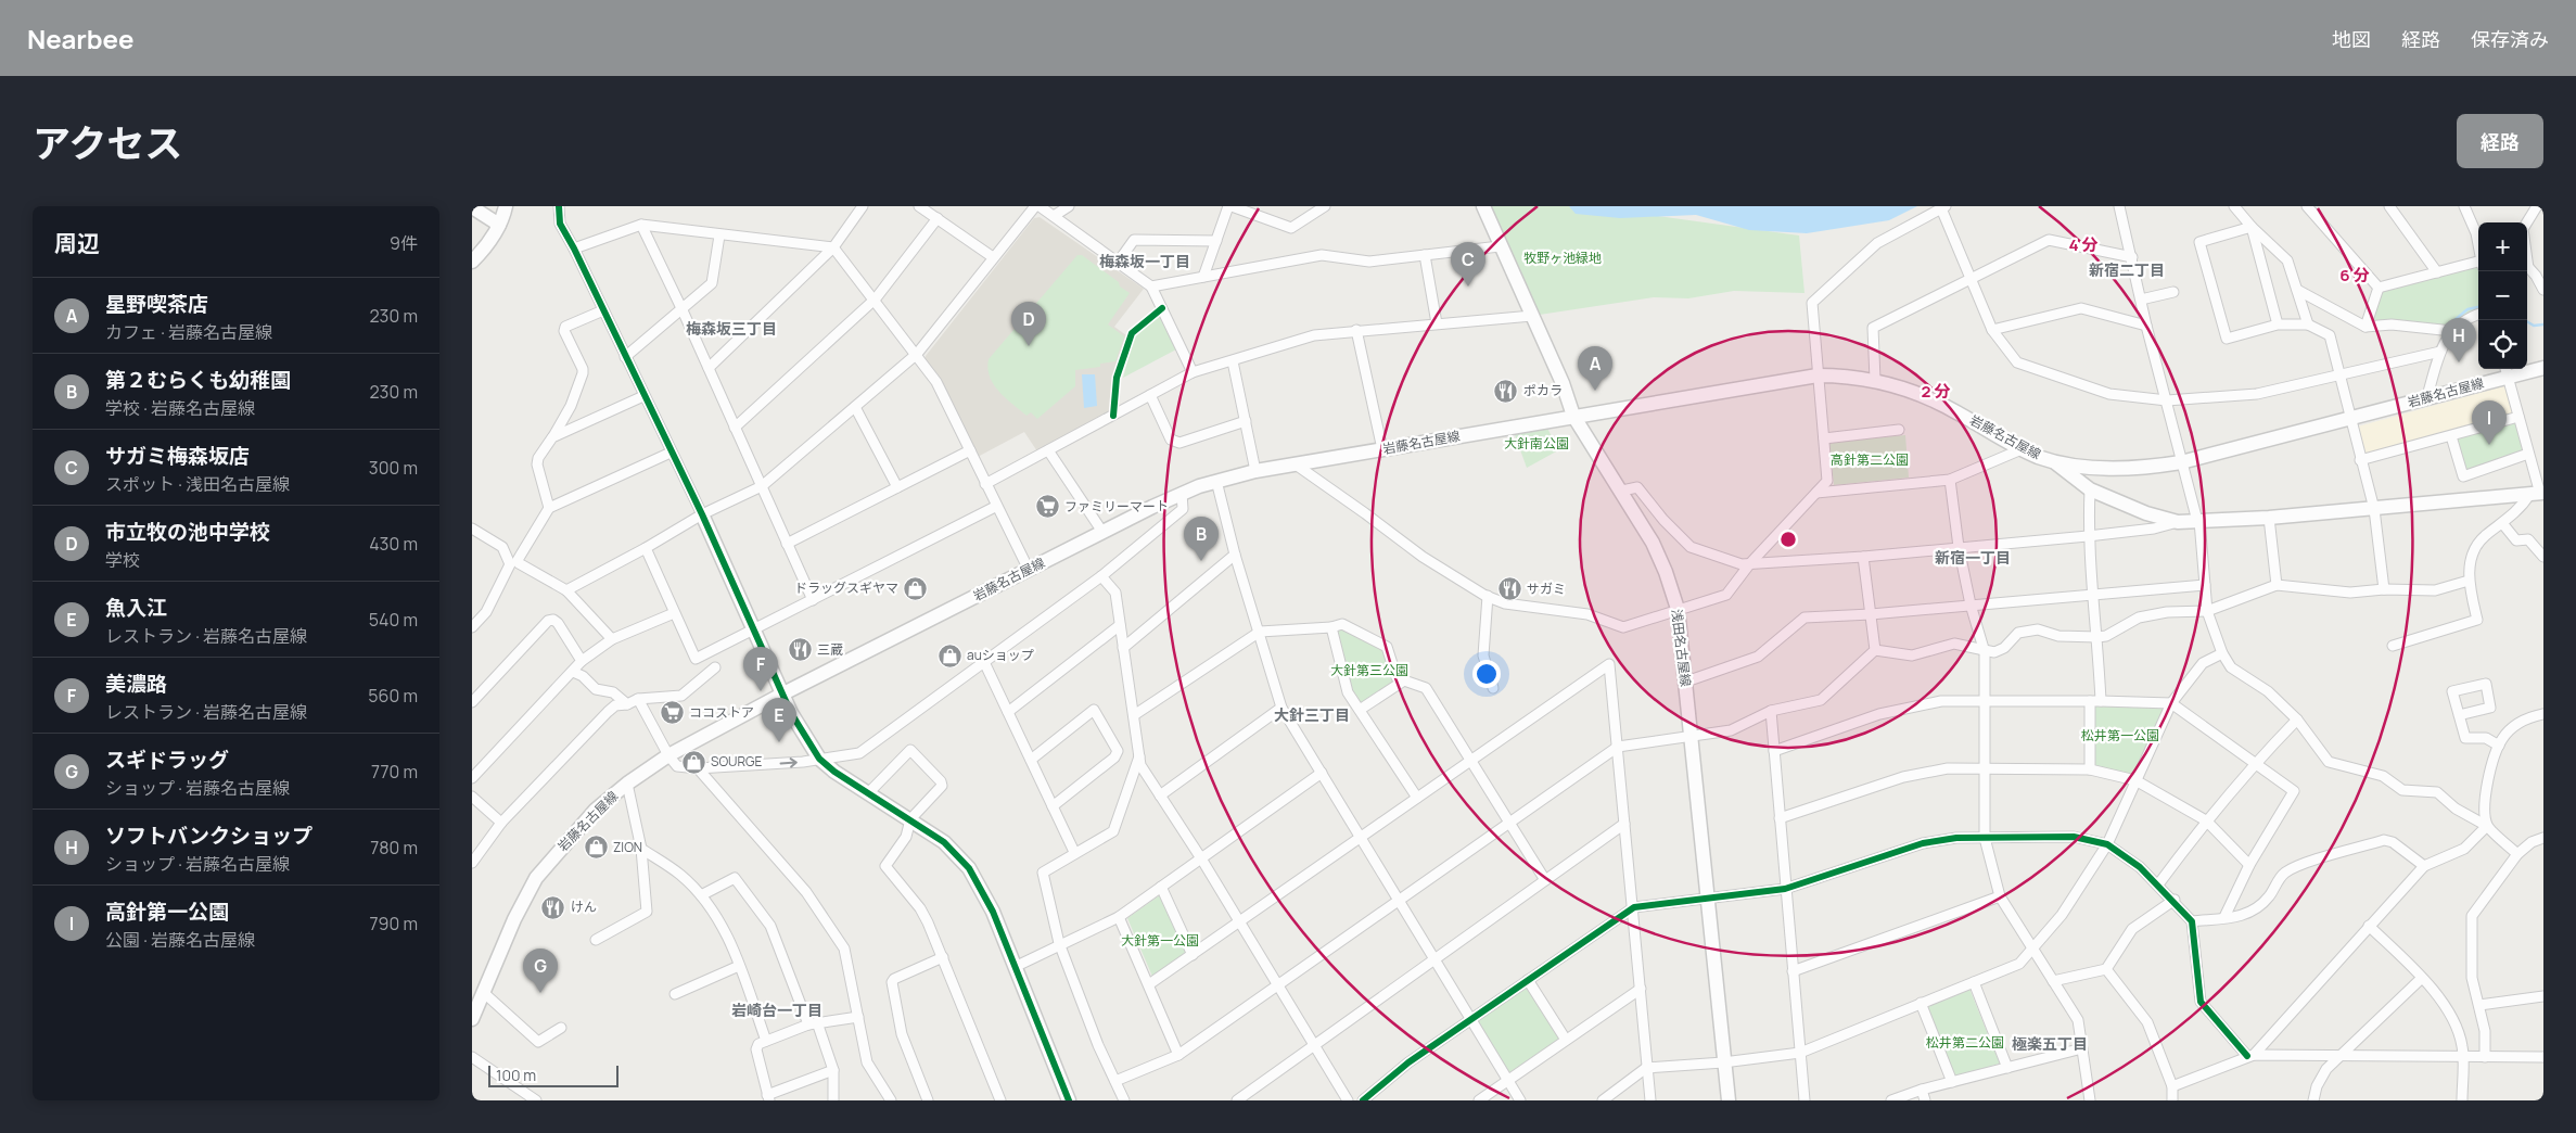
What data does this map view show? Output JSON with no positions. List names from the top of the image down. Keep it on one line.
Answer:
{"streets":{"main road":["岩藤名古屋線","浅田名古屋線"]},"crossings":[["岩藤名古屋線","浅田名古屋線"]],"districts":["梅森坂一丁目","新宿二丁目","梅森坂三丁目","新宿一丁目","大針三丁目","岩崎台一丁目","極楽五丁目"],"parks":["牧野ヶ池緑地","大針南公園","高針第二公園","大針第三公園","松井第一公園","大針第一公園","松井第二公園"],"places":{"restaurant":["ポカラ","サガミ","三蔵","けん"],"supermarket":["ファミリーマート","ココストア"],"shop":["ドラッグスギヤマ","auショップ","SOURGE","ZION"]},"scale_bar":"100 m","page":{"header":"Nearbee","nav":["地図","経路","保存済み"],"title":"アクセス","buttons":"経路","heading":["周辺","9件"],"map_buttons":["+","−"],"pins":["C","D","H","A","I","B","F","E","G"],"list":[{"mark":"A","name":"星野喫茶店","note":"カフェ · 岩藤名古屋線","value":"230 m"},{"mark":"B","name":"第２むらくも幼稚園","note":"学校 · 岩藤名古屋線","value":"230 m"},{"mark":"C","name":"サガミ梅森坂店","note":"スポット · 浅田名古屋線","value":"300 m"},{"mark":"D","name":"市立牧の池中学校","note":"学校","value":"430 m"},{"mark":"E","name":"魚入江","note":"レストラン · 岩藤名古屋線","value":"540 m"},{"mark":"F","name":"美濃路","note":"レストラン · 岩藤名古屋線","value":"560 m"},{"mark":"G","name":"スギドラッグ","note":"ショップ · 岩藤名古屋線","value":"770 m"},{"mark":"H","name":"ソフトバンクショップ","note":"ショップ · 岩藤名古屋線","value":"780 m"},{"mark":"I","name":"高針第一公園","note":"公園 · 岩藤名古屋線","value":"790 m"}],"scale":"100 m"},"rings":["4 分","6 分","2 分"]}
